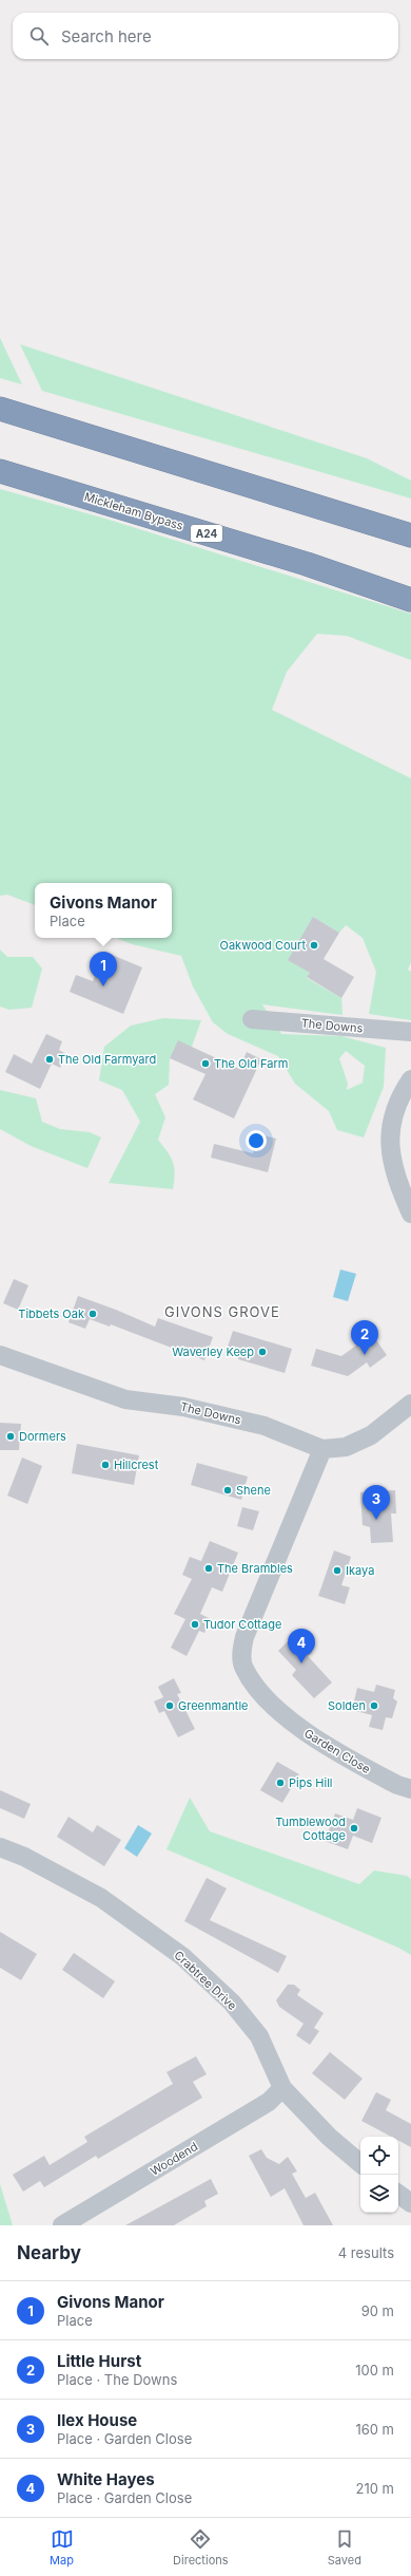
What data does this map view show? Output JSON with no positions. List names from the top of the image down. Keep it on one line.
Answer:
{"streets":{"highway":["Mickleham Bypass","A24"],"street":["The Downs","Garden Close","Crabtree Drive","Woodend"]},"crossings":[["The Downs","Garden Close"],["Crabtree Drive","Woodend"]],"districts":["GIVONS GROVE"],"places":["Oakwood Court","The Old Farmyard","The Old Farm","Tibbets Oak","Waverley Keep","Dormers","Hillcrest","Shene","The Brambles","Ikaya","Tudor Cottage","Greenmantle","Solden","Pips Hill","Tumblewood Cottage"],"page":{"search":"Search here","popup":["Givons Manor","Place"],"pins":["1","2","3","4"],"heading":["Nearby","4 results"],"list":[{"mark":"1","name":"Givons Manor","note":"Place","value":"90 m"},{"mark":"2","name":"Little Hurst","note":"Place · The Downs","value":"100 m"},{"mark":"3","name":"Ilex House","note":"Place · Garden Close","value":"160 m"},{"mark":"4","name":"White Hayes","note":"Place · Garden Close","value":"210 m"}],"nav":["Map","Directions","Saved"]}}
